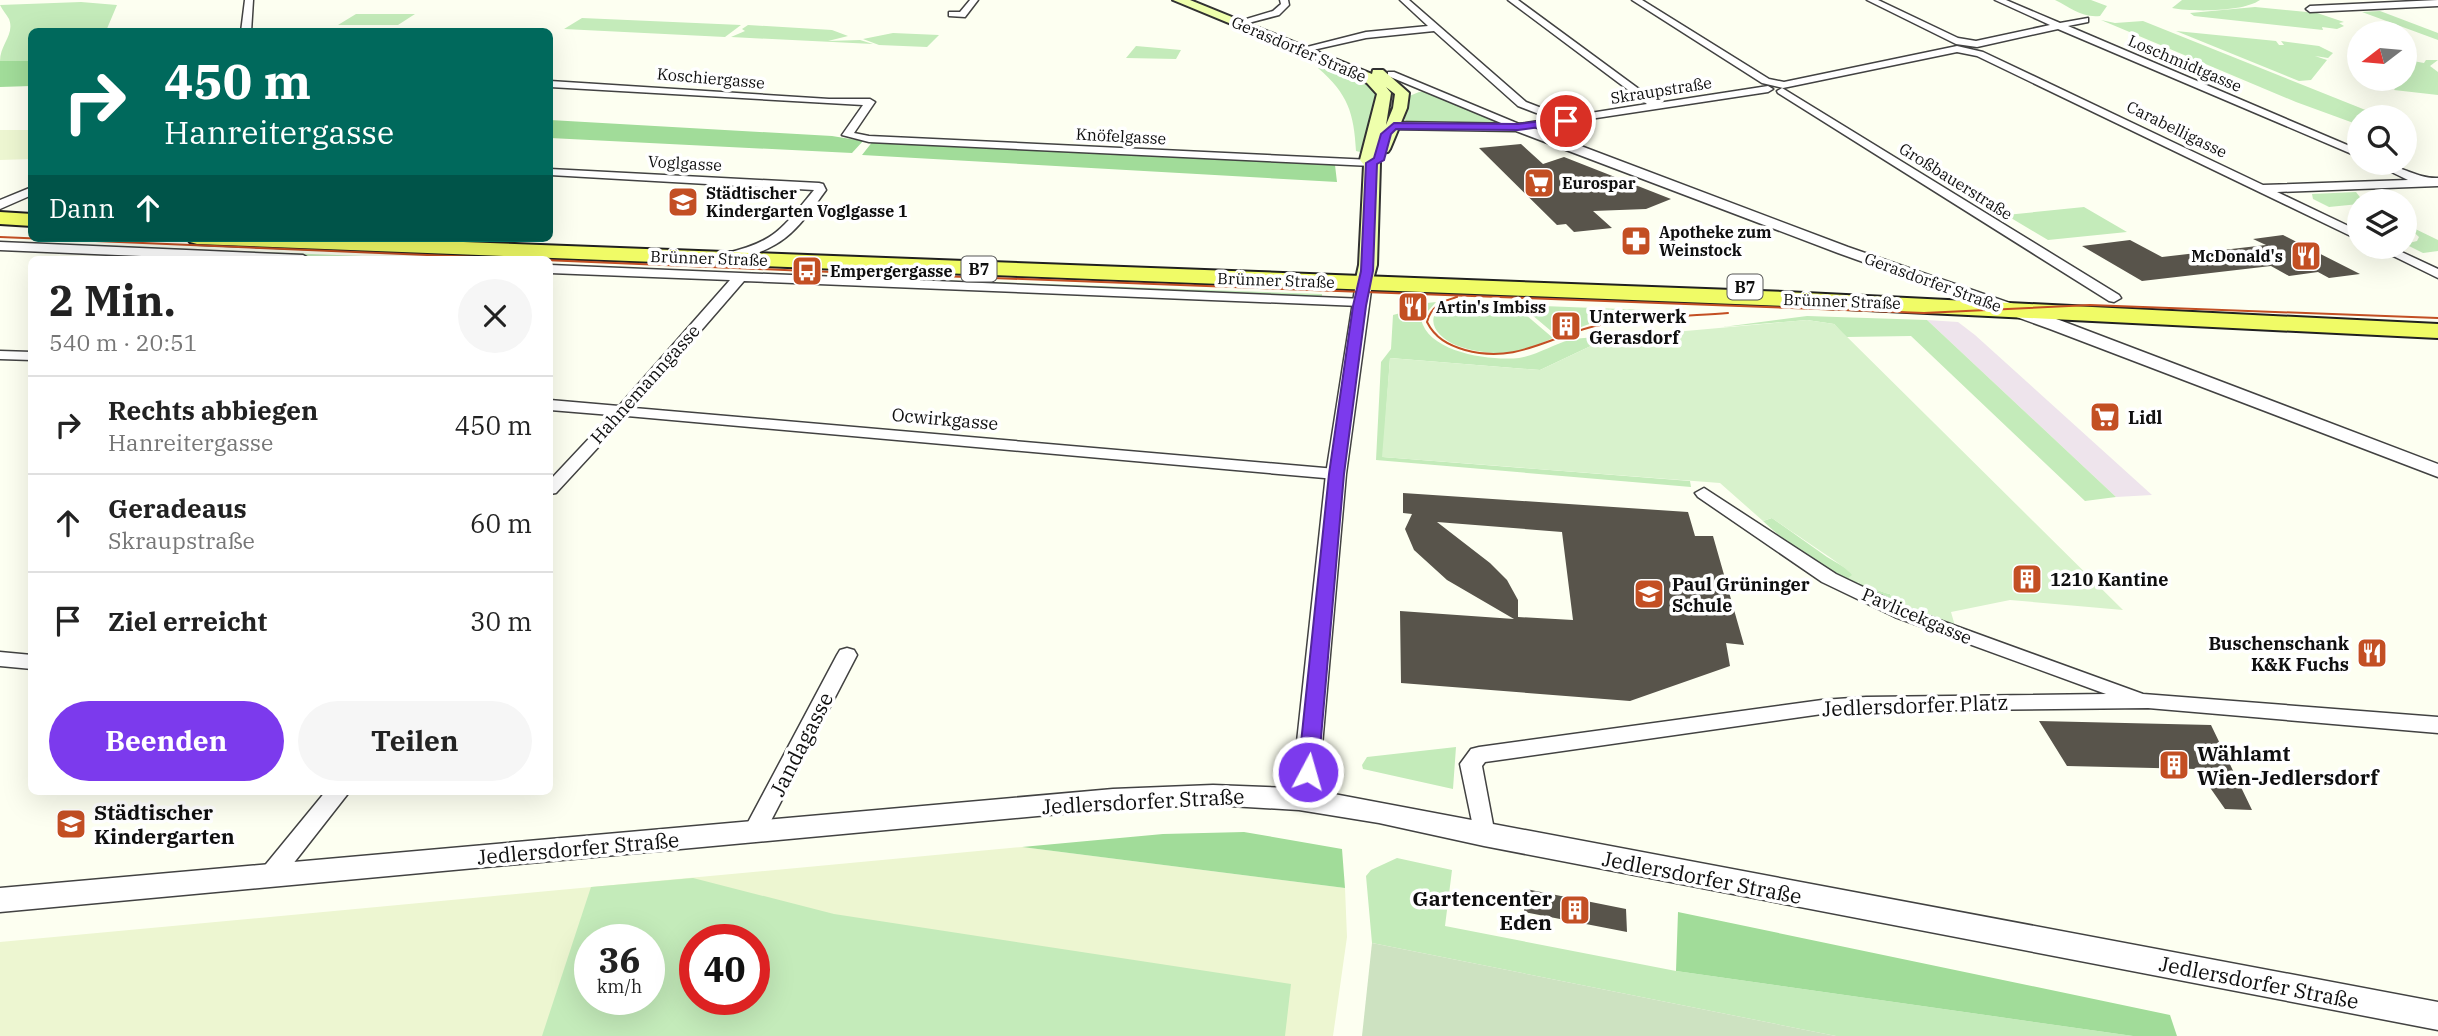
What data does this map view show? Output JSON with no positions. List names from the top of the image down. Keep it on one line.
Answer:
{"streets":{"main road":["Gerasdorfer Straße","Brünner Straße","B7"],"street":["Loschmidtgasse","Koschiergasse","Skraupstraße","Carabelligasse","Knöfelgasse","Voglgasse","Großbauerstraße","Hahnemanngasse","Ocwirkgasse","Pavlicekgasse","Jedlersdorfer Platz","Jandagasse","Jedlersdorfer Straße"]},"crossings":[["Gerasdorfer Straße","Skraupstraße"],["Gerasdorfer Straße","Knöfelgasse"],["Gerasdorfer Straße","Brünner Straße"],["Koschiergasse","Knöfelgasse"],["Voglgasse","Brünner Straße"],["Großbauerstraße","Brünner Straße"],["Brünner Straße","Hahnemanngasse"],["Hahnemanngasse","Ocwirkgasse"],["Pavlicekgasse","Jedlersdorfer Platz"],["Jedlersdorfer Platz","Jedlersdorfer Straße"],["Jandagasse","Jedlersdorfer Straße"]],"places":{"supermarket":["Eurospar","Lidl"],"school or university":["Städtischer Kindergarten Voglgasse 1","Paul Grüninger Schule","Städtischer Kindergarten"],"pharmacy":["Apotheke zum Weinstock"],"restaurant":["McDonald's","Artin's Imbiss","Buschenschank K&K Fuchs"],"bus stop":["Empergergasse"],"building":["Unterwerk Gerasdorf","1210 Kantine","Wählamt Wien-Jedlersdorf","Gartencenter Eden"]},"north":"left","page":{"turn":["450 m","Hanreitergasse"],"then":"Dann","heading":["2 Min.","540 m · 20:51"],"list":[{"name":"Rechts abbiegen","note":"Hanreitergasse","value":"450 m"},{"name":"Geradeaus","note":"Skraupstraße","value":"60 m"},{"name":"Ziel erreicht","value":"30 m"}],"buttons":["Beenden","Teilen"],"speed":"36 km/h","limit":"40"}}
